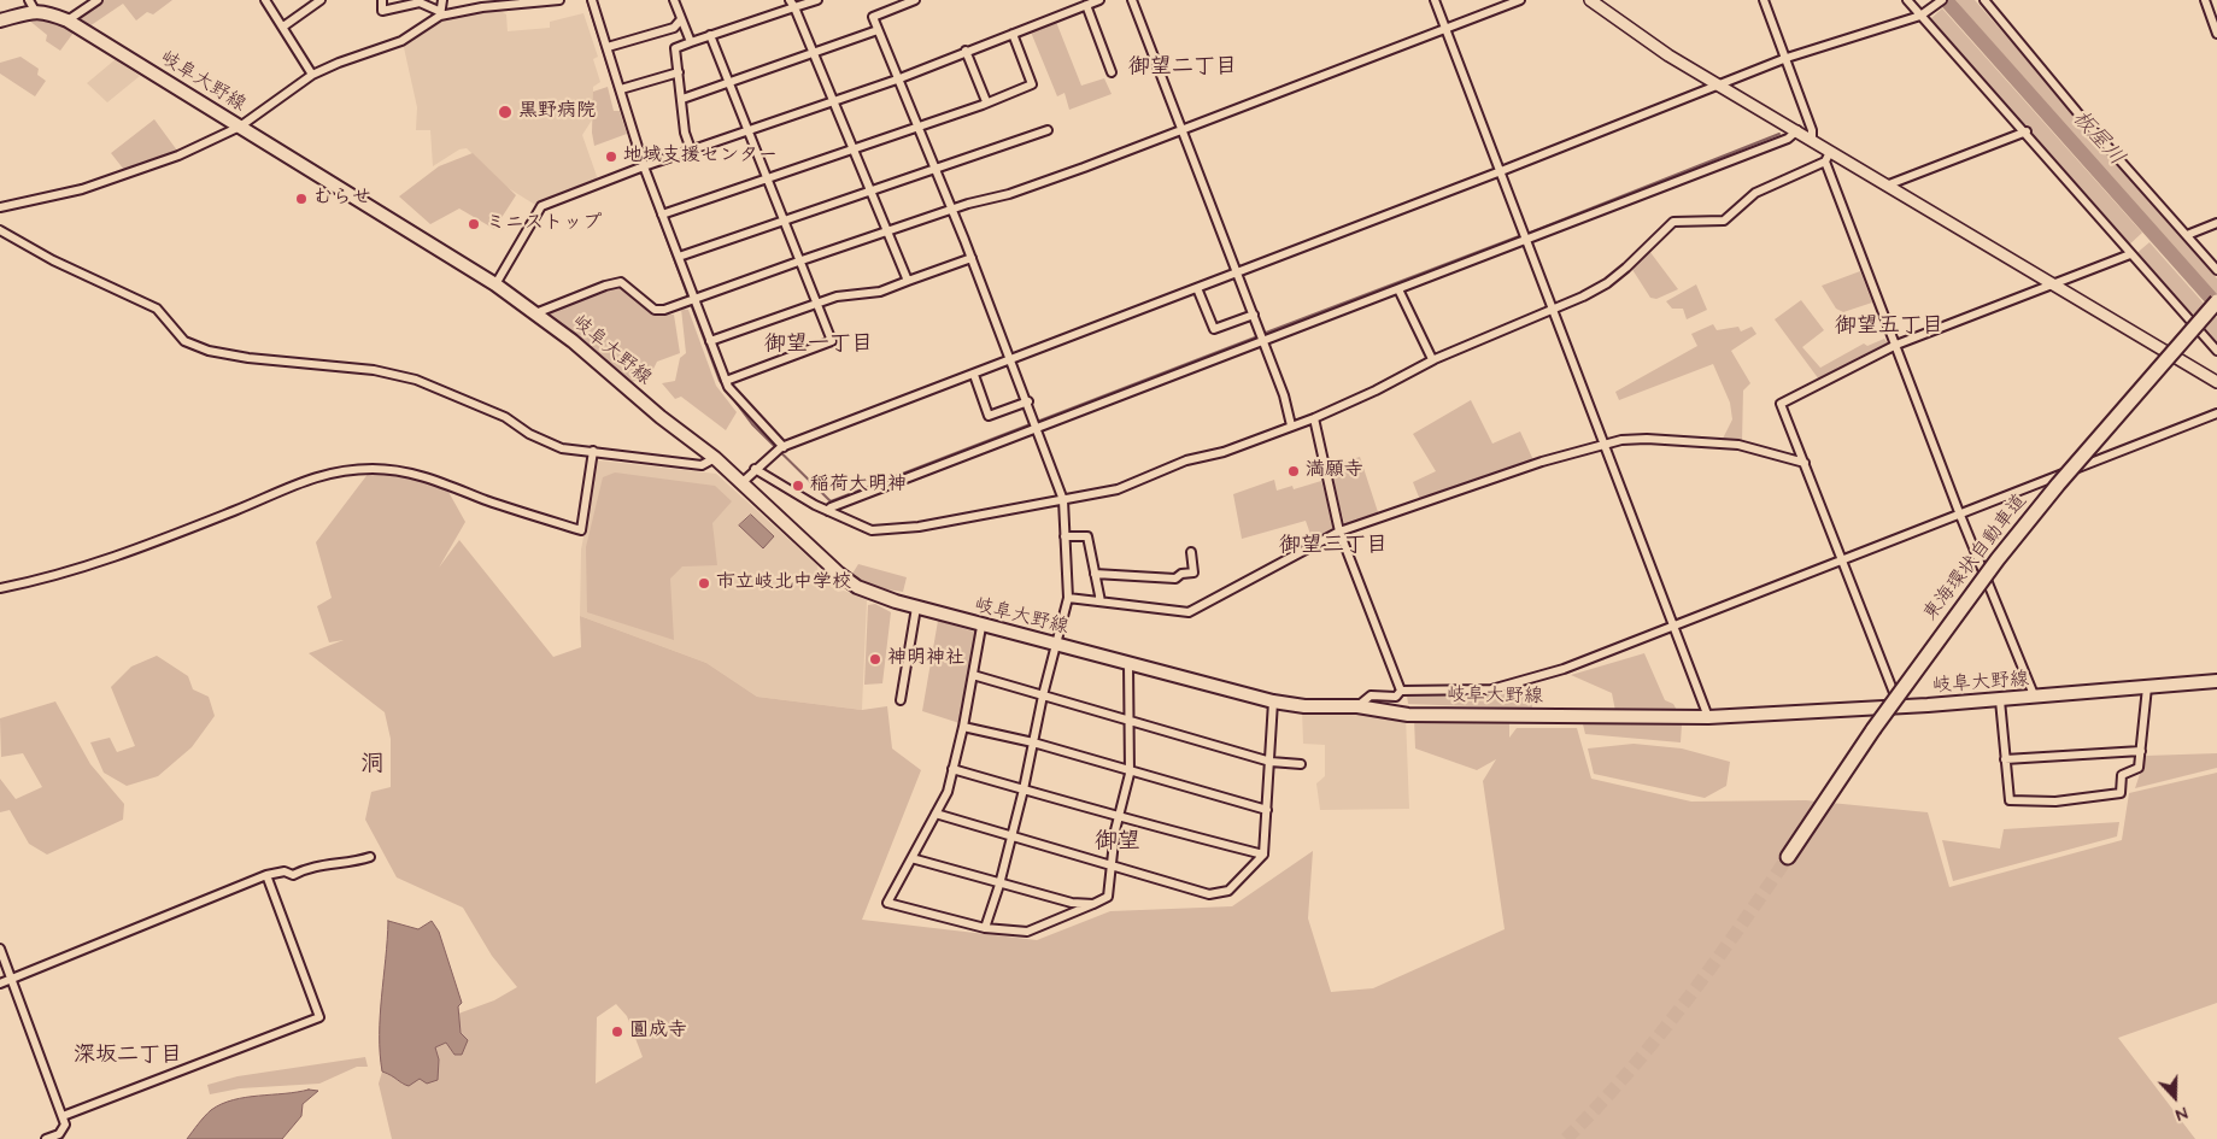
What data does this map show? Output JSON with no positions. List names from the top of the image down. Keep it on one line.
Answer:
{"streets":{"highway":["東海環状自動車道"],"main road":["岐阜大野線"]},"districts":["御望二丁目","御望五丁目","御望一丁目","御望三丁目","洞","御望","深坂二丁目"],"water":["板屋川"],"places":["黒野病院","地域支援センター","むらせ","ミニストップ","満願寺","稲荷大明神","市立岐北中学校","神明神社","圓成寺"],"north":"bottom"}
